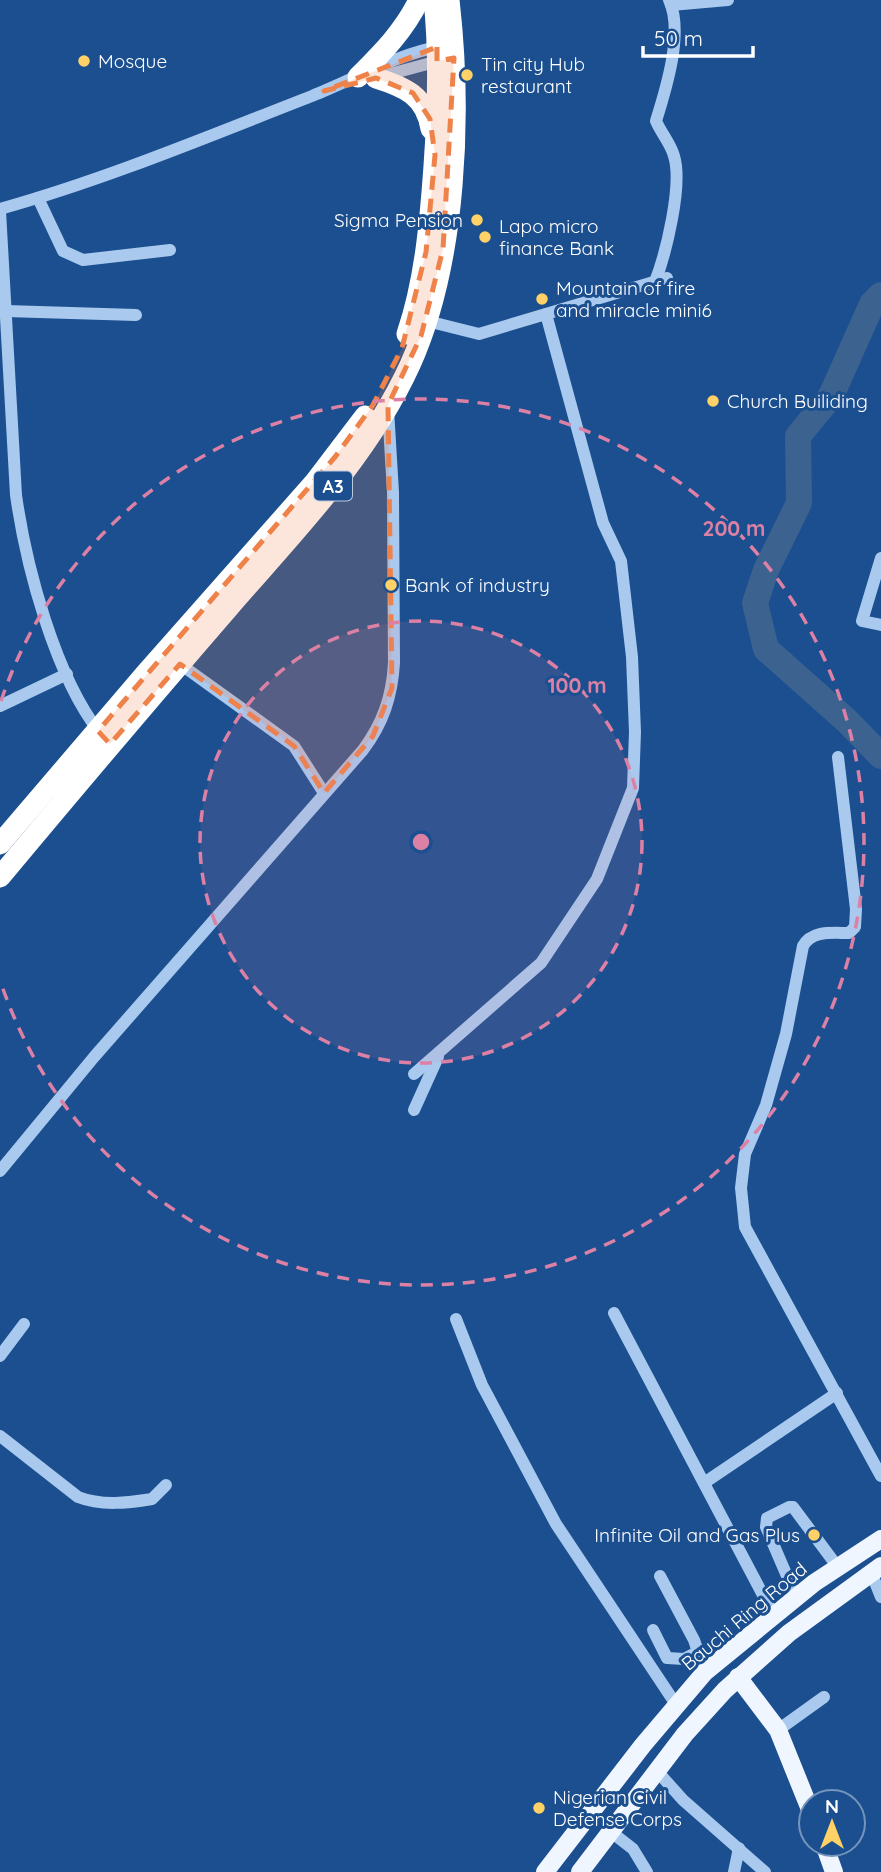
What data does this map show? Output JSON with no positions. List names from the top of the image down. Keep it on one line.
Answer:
{"streets":{"highway":["A3"],"main road":["Bauchi Ring Road"]},"places":["Mosque","Tin city Hub restaurant","Sigma Pension","Lapo micro finance Bank","Mountain of fire and miracle mini6","Church Builiding","Bank of industry","Infinite Oil and Gas Plus","Nigerian Civil Defense Corps"],"scale_bar":"50 m","north":"top","rings":["200 m","100 m"]}
